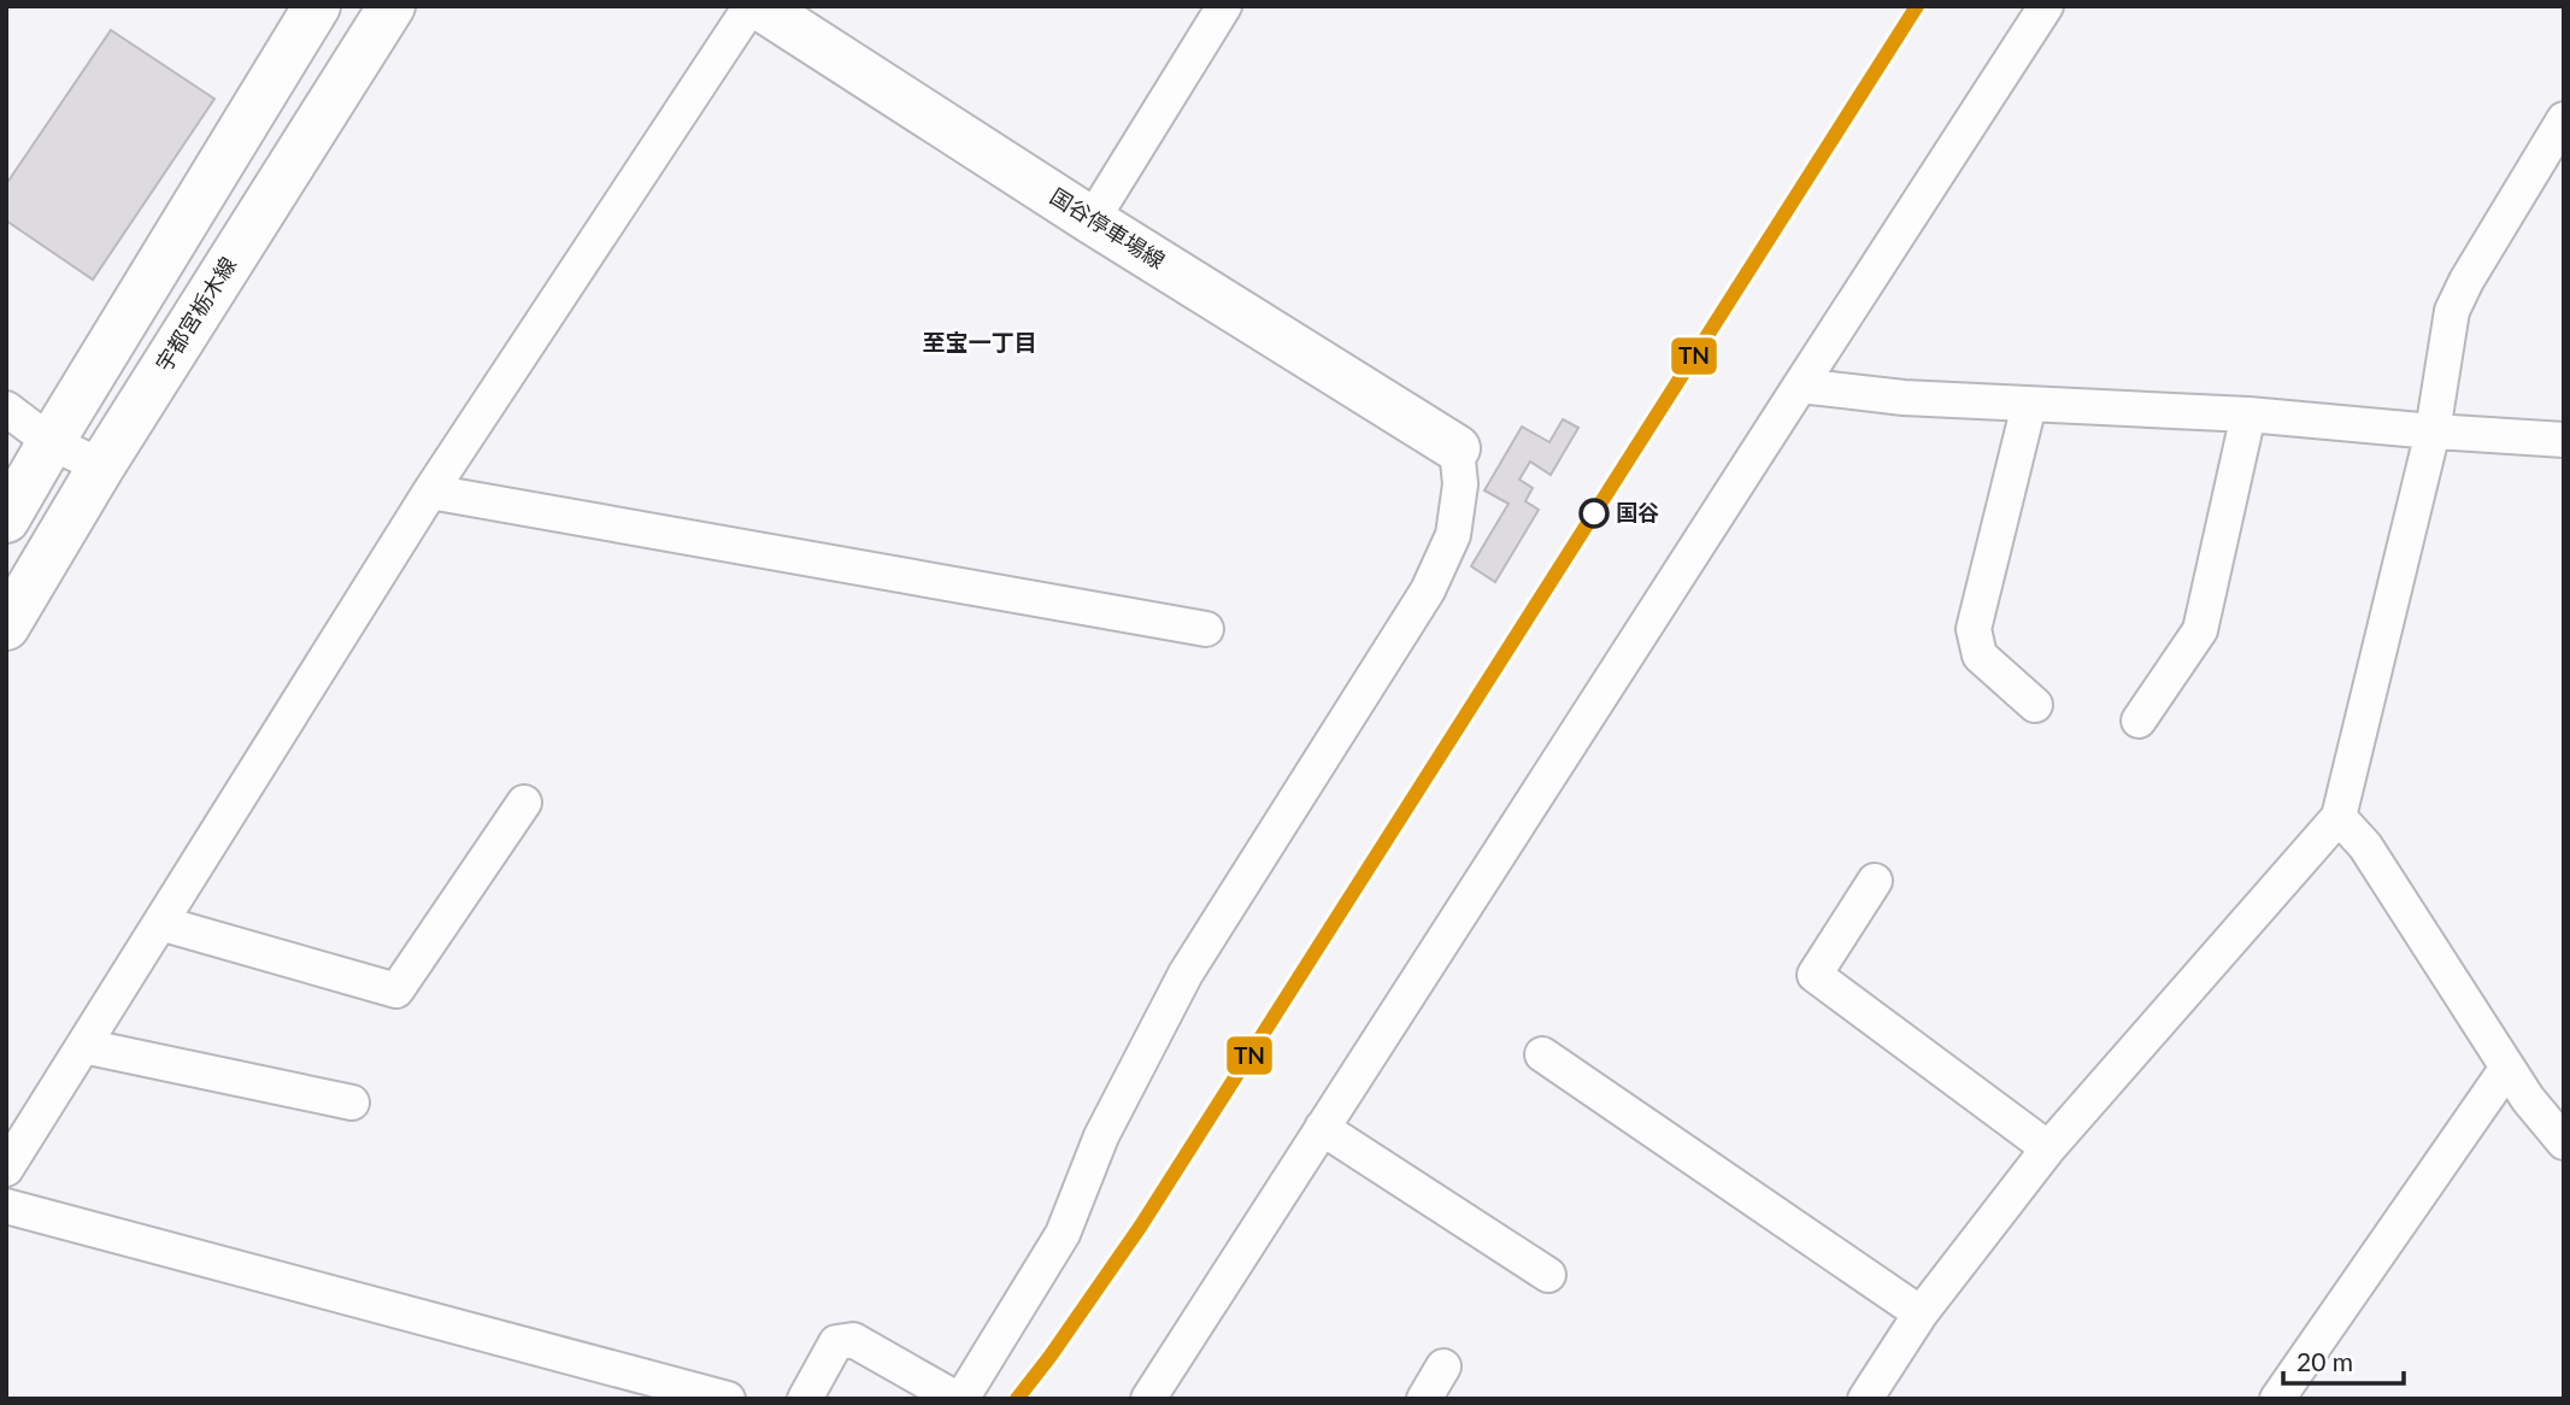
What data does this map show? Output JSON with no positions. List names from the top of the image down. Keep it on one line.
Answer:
{"streets":{"main road":["国谷停車場線","宇都宮栃木線"]},"districts":["至宝一丁目"],"places":["国谷"],"lines":["transit line TN"],"scale_bar":"20 m"}
